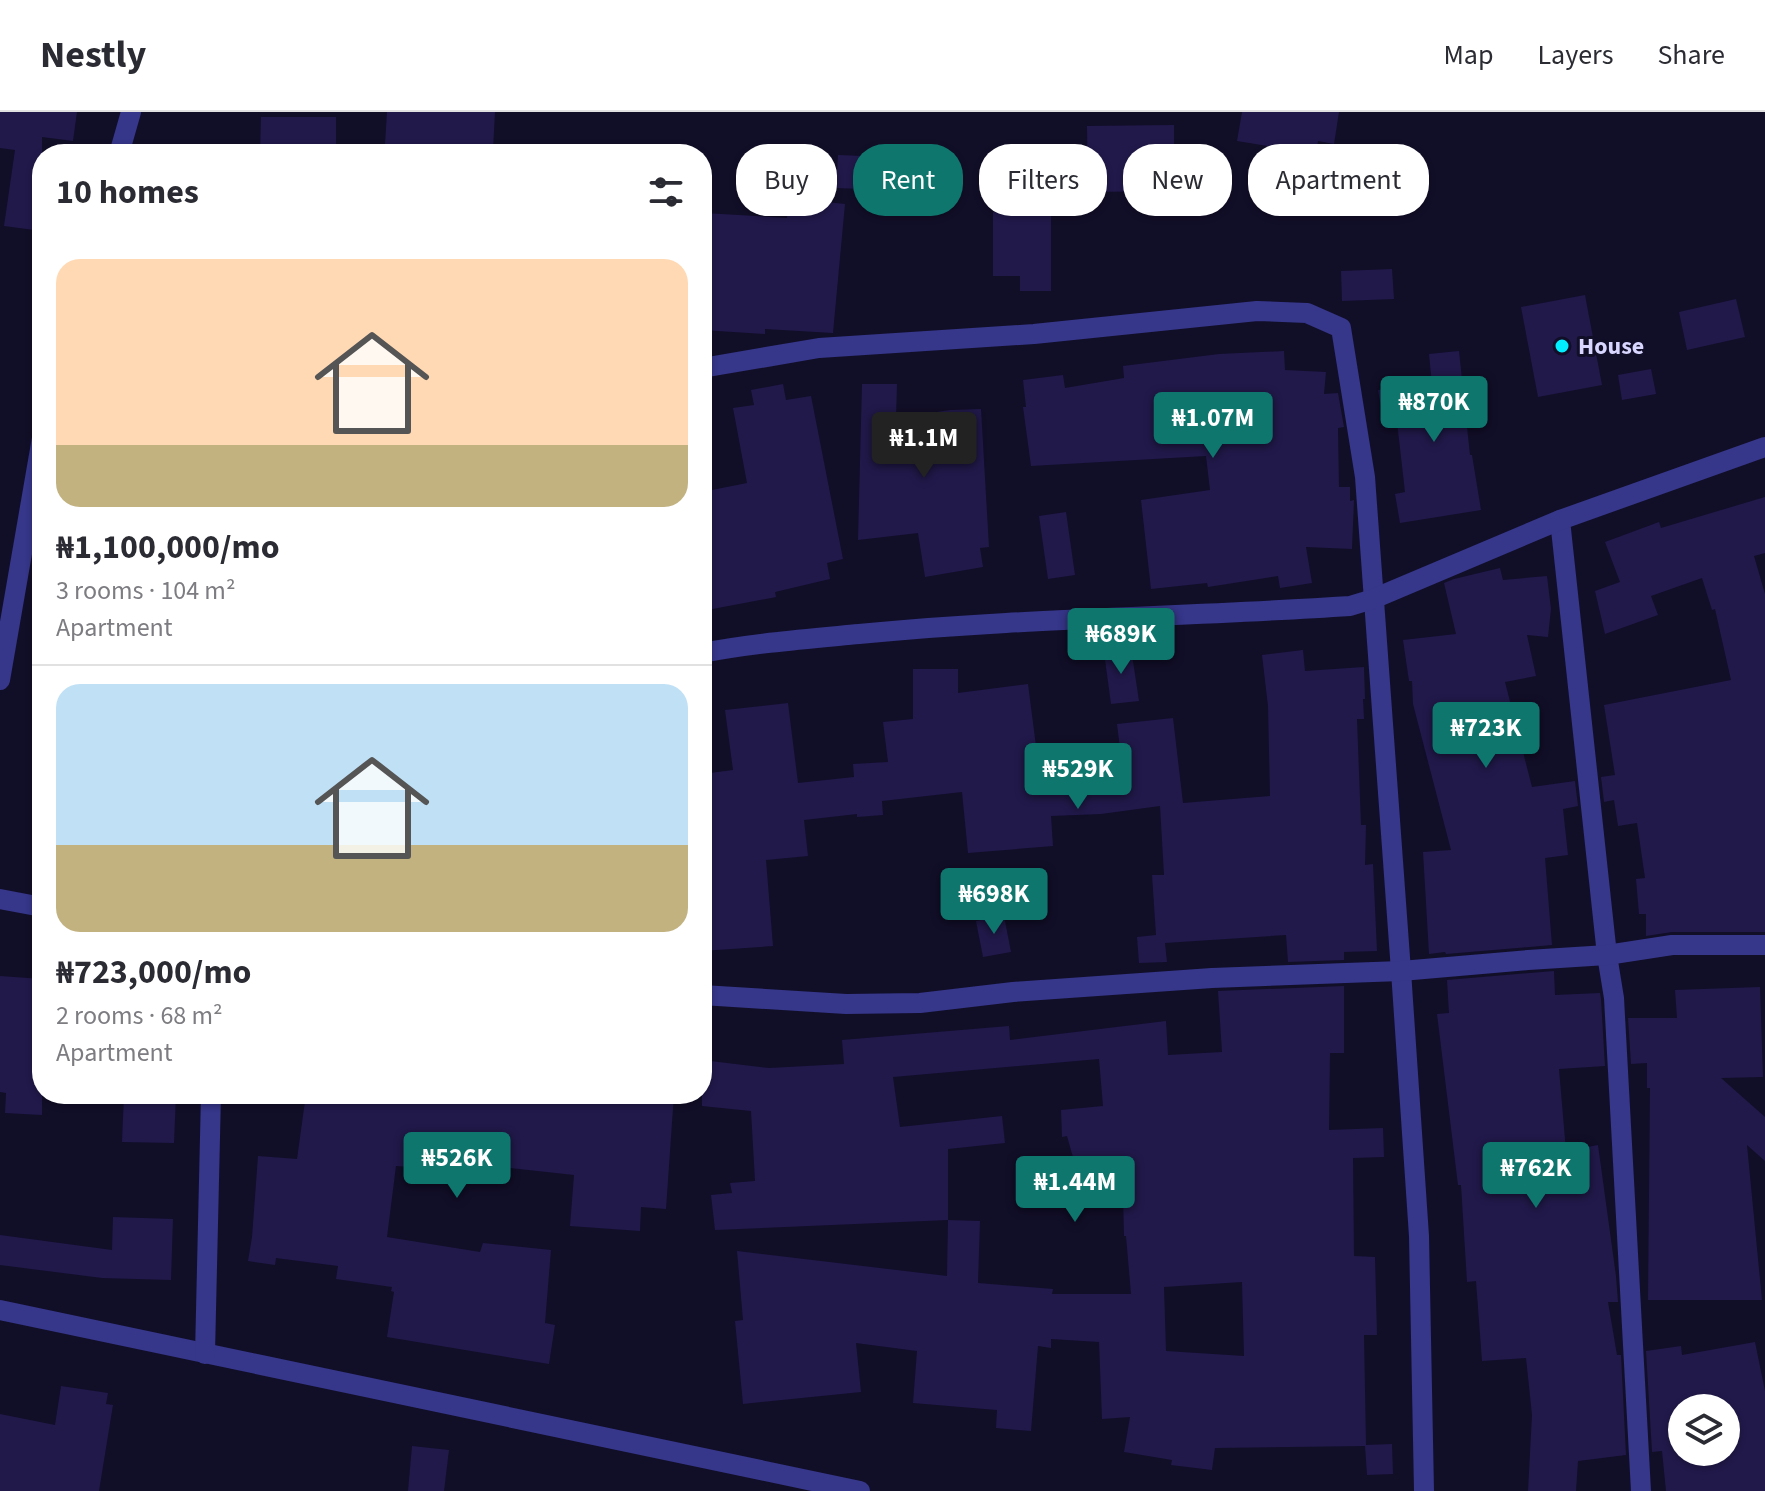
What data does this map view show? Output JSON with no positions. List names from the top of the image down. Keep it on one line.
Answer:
{"places":["House"],"page":{"header":"Nestly","nav":["Map","Layers","Share"],"chip":["Buy","Rent","Filters","New","Apartment"],"heading":"10 homes","list":[{"name":"₦1,100,000/mo","note":"3 rooms · 104 m² · Apartment"},{"name":"₦723,000/mo","note":"2 rooms · 68 m² · Apartment"}],"price":["₦870K","₦1.07M","₦1.1M","₦689K","₦723K","₦529K","₦698K","₦526K","₦762K","₦1.44M"]}}
